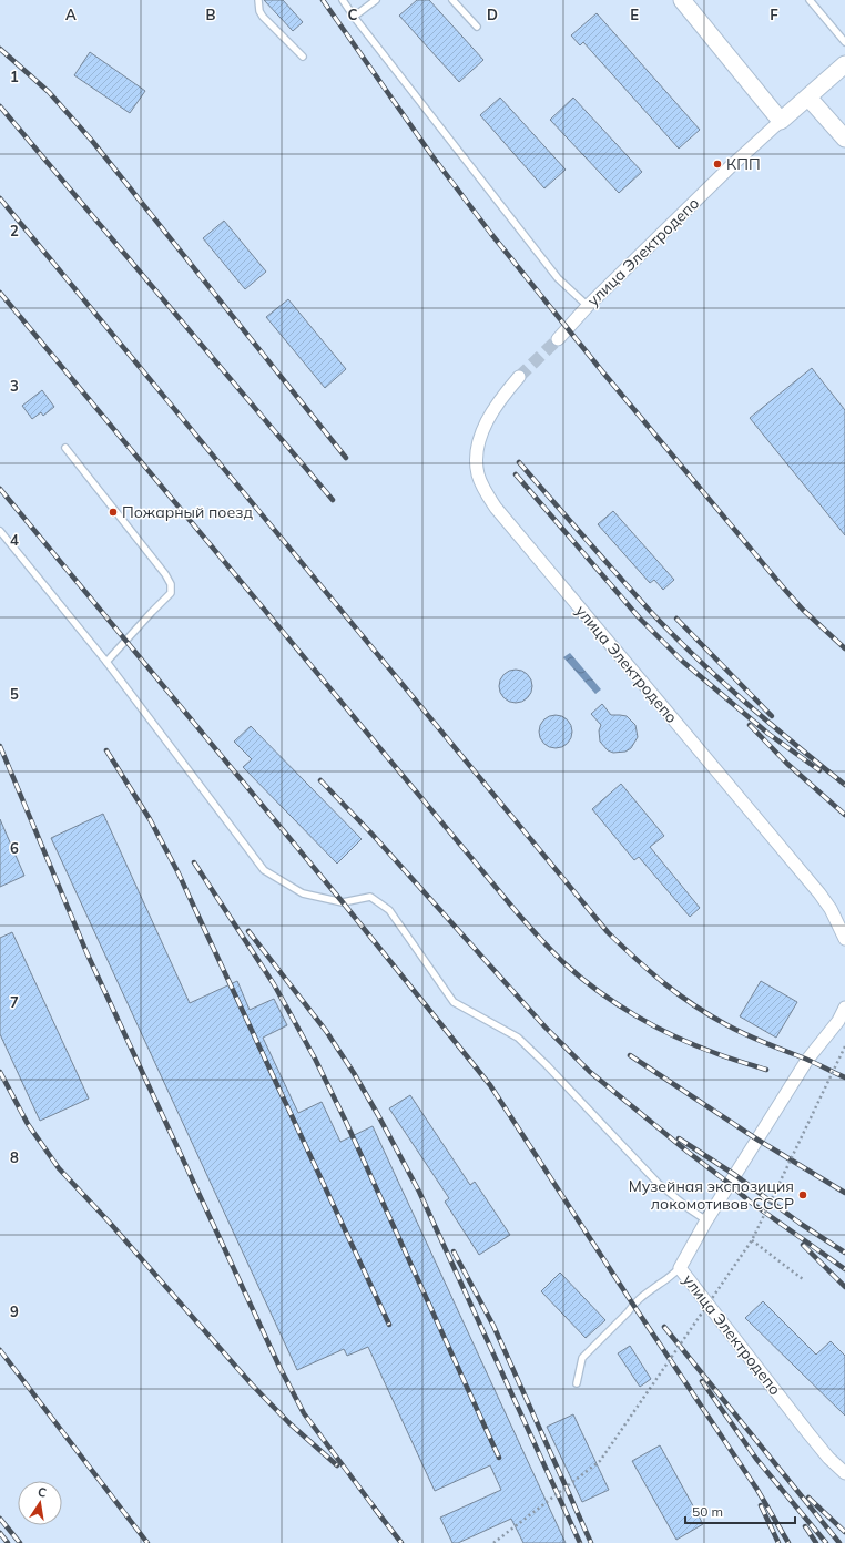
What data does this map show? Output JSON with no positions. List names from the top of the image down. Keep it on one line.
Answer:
{"streets":{"street":["улица Электродепо"]},"places":["КПП","Пожарный поезд","Музейная экспозиция локомотивов СССР"],"scale_bar":"50 m","north":"top","grid":{"columns":["A","B","C","D","E","F"],"rows":["1","2","3","4","5","6","7","8","9"]}}
